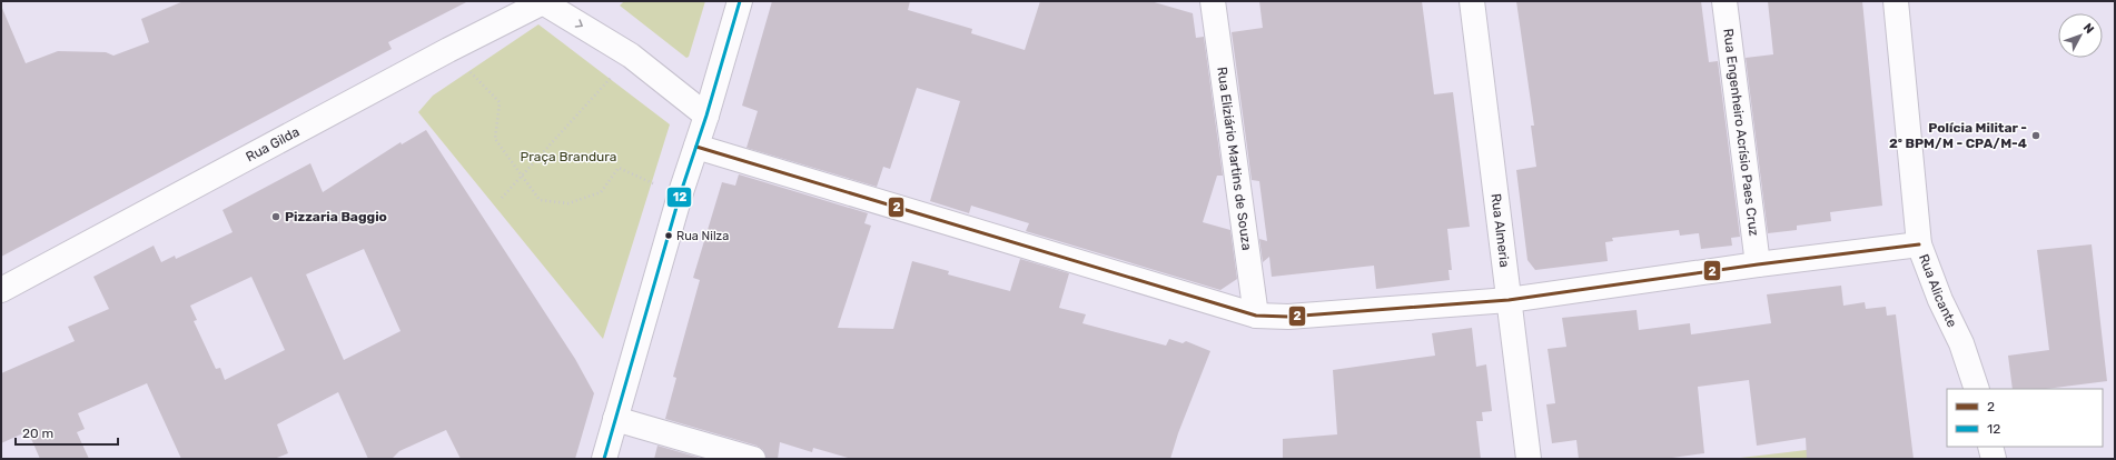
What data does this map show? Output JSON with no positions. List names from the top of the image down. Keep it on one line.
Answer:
{"streets":{"street":["Rua Engenheiro Acrísio Paes Cruz","Rua Gilda","Rua Eliziário Martins de Souza","Rua Almeria","Rua Alicante"]},"parks":["Praça Brandura"],"places":["Polícia Militar - 2º BPM/M - CPA/M-4","Pizzaria Baggio","Rua Nilza"],"lines":["transit line 12","transit line 2"],"legend":["2","12"],"scale_bar":"20 m","north":"top right"}
